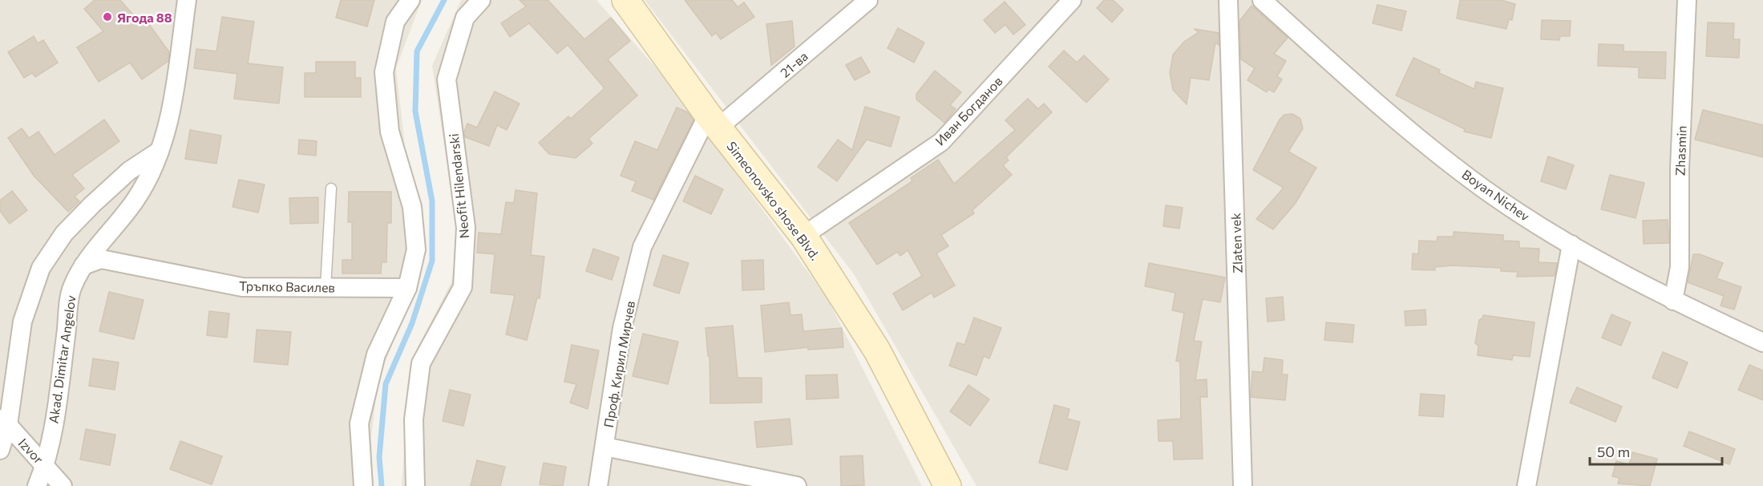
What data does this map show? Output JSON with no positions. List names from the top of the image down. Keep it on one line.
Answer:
{"streets":{"street":["21-ва","Иван Богданов","Zhasmin","Neofit Hilendarski","Boyan Nichev","Simeonovsko shose Blvd.","Zlaten vek","Тръпко Василев","Akad. Dimitar Angelov","Проф. Кирил Мирчев","Izvor"]},"crossings":[["21-ва","Simeonovsko shose Blvd."],["21-ва","Проф. Кирил Мирчев"],["Иван Богданов","Simeonovsko shose Blvd."],["Zhasmin","Boyan Nichev"],["Simeonovsko shose Blvd.","Проф. Кирил Мирчев"],["Тръпко Василев","Akad. Dimitar Angelov"],["Akad. Dimitar Angelov","Izvor"]],"places":["Ягода 88"],"scale_bar":"50 m"}
